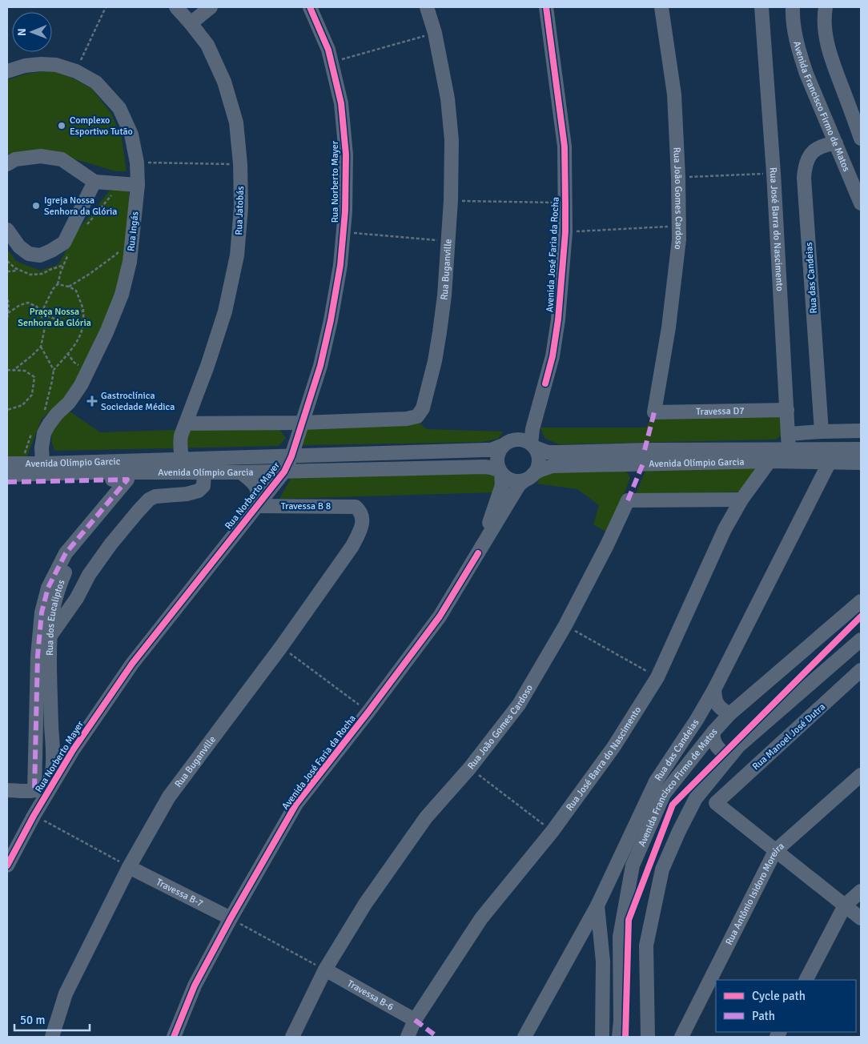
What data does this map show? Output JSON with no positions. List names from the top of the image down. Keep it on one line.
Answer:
{"streets":{"street":["Avenida Francisco Firmo de Matos","Rua Norberto Mayer","Rua João Gomes Cardoso","Rua Jatobás","Rua José Barra do Nascimento","Rua Ingás","Avenida José Faria da Rocha","Rua Buganville","Rua das Candeias","Travessa D7","Avenida Olímpio Garcic","Avenida Olímpio Garcia","Travessa B 8","Rua dos Eucaliptos","Rua Manoel José Dutra","Travessa B-7","Rua Antônio Isidoro Moreira","Travessa B-6"]},"crossings":[["Avenida Francisco Firmo de Matos","Rua das Candeias"],["Rua Norberto Mayer","Rua Buganville"],["Rua Norberto Mayer","Avenida Olímpio Garcia"],["Rua Norberto Mayer","Travessa B 8"],["Rua João Gomes Cardoso","Rua José Barra do Nascimento"],["Rua João Gomes Cardoso","Travessa D7"],["Rua João Gomes Cardoso","Travessa B-6"],["Rua Jatobás","Avenida Olímpio Garcia"],["Rua José Barra do Nascimento","Travessa D7"],["Rua José Barra do Nascimento","Avenida Olímpio Garcia"],["Rua José Barra do Nascimento","Travessa B-6"],["Rua Ingás","Avenida Olímpio Garcic"],["Avenida José Faria da Rocha","Avenida Olímpio Garcia"],["Avenida José Faria da Rocha","Travessa B-7"],["Rua Buganville","Travessa B 8"],["Rua Buganville","Travessa B-7"],["Rua das Candeias","Avenida Olímpio Garcia"],["Avenida Olímpio Garcic","Avenida Olímpio Garcia"],["Avenida Olímpio Garcic","Rua dos Eucaliptos"],["Avenida Olímpio Garcia","Rua dos Eucaliptos"],["Rua Manoel José Dutra","Rua Antônio Isidoro Moreira"]],"parks":["Praça Nossa Senhora da Glória"],"places":{"other":["Complexo Esportivo Tutão","Igreja Nossa Senhora da Glória"],"health":["Gastroclínica Sociedade Médica"]},"legend":["Cycle path","Path"],"scale_bar":"50 m","north":"left"}
